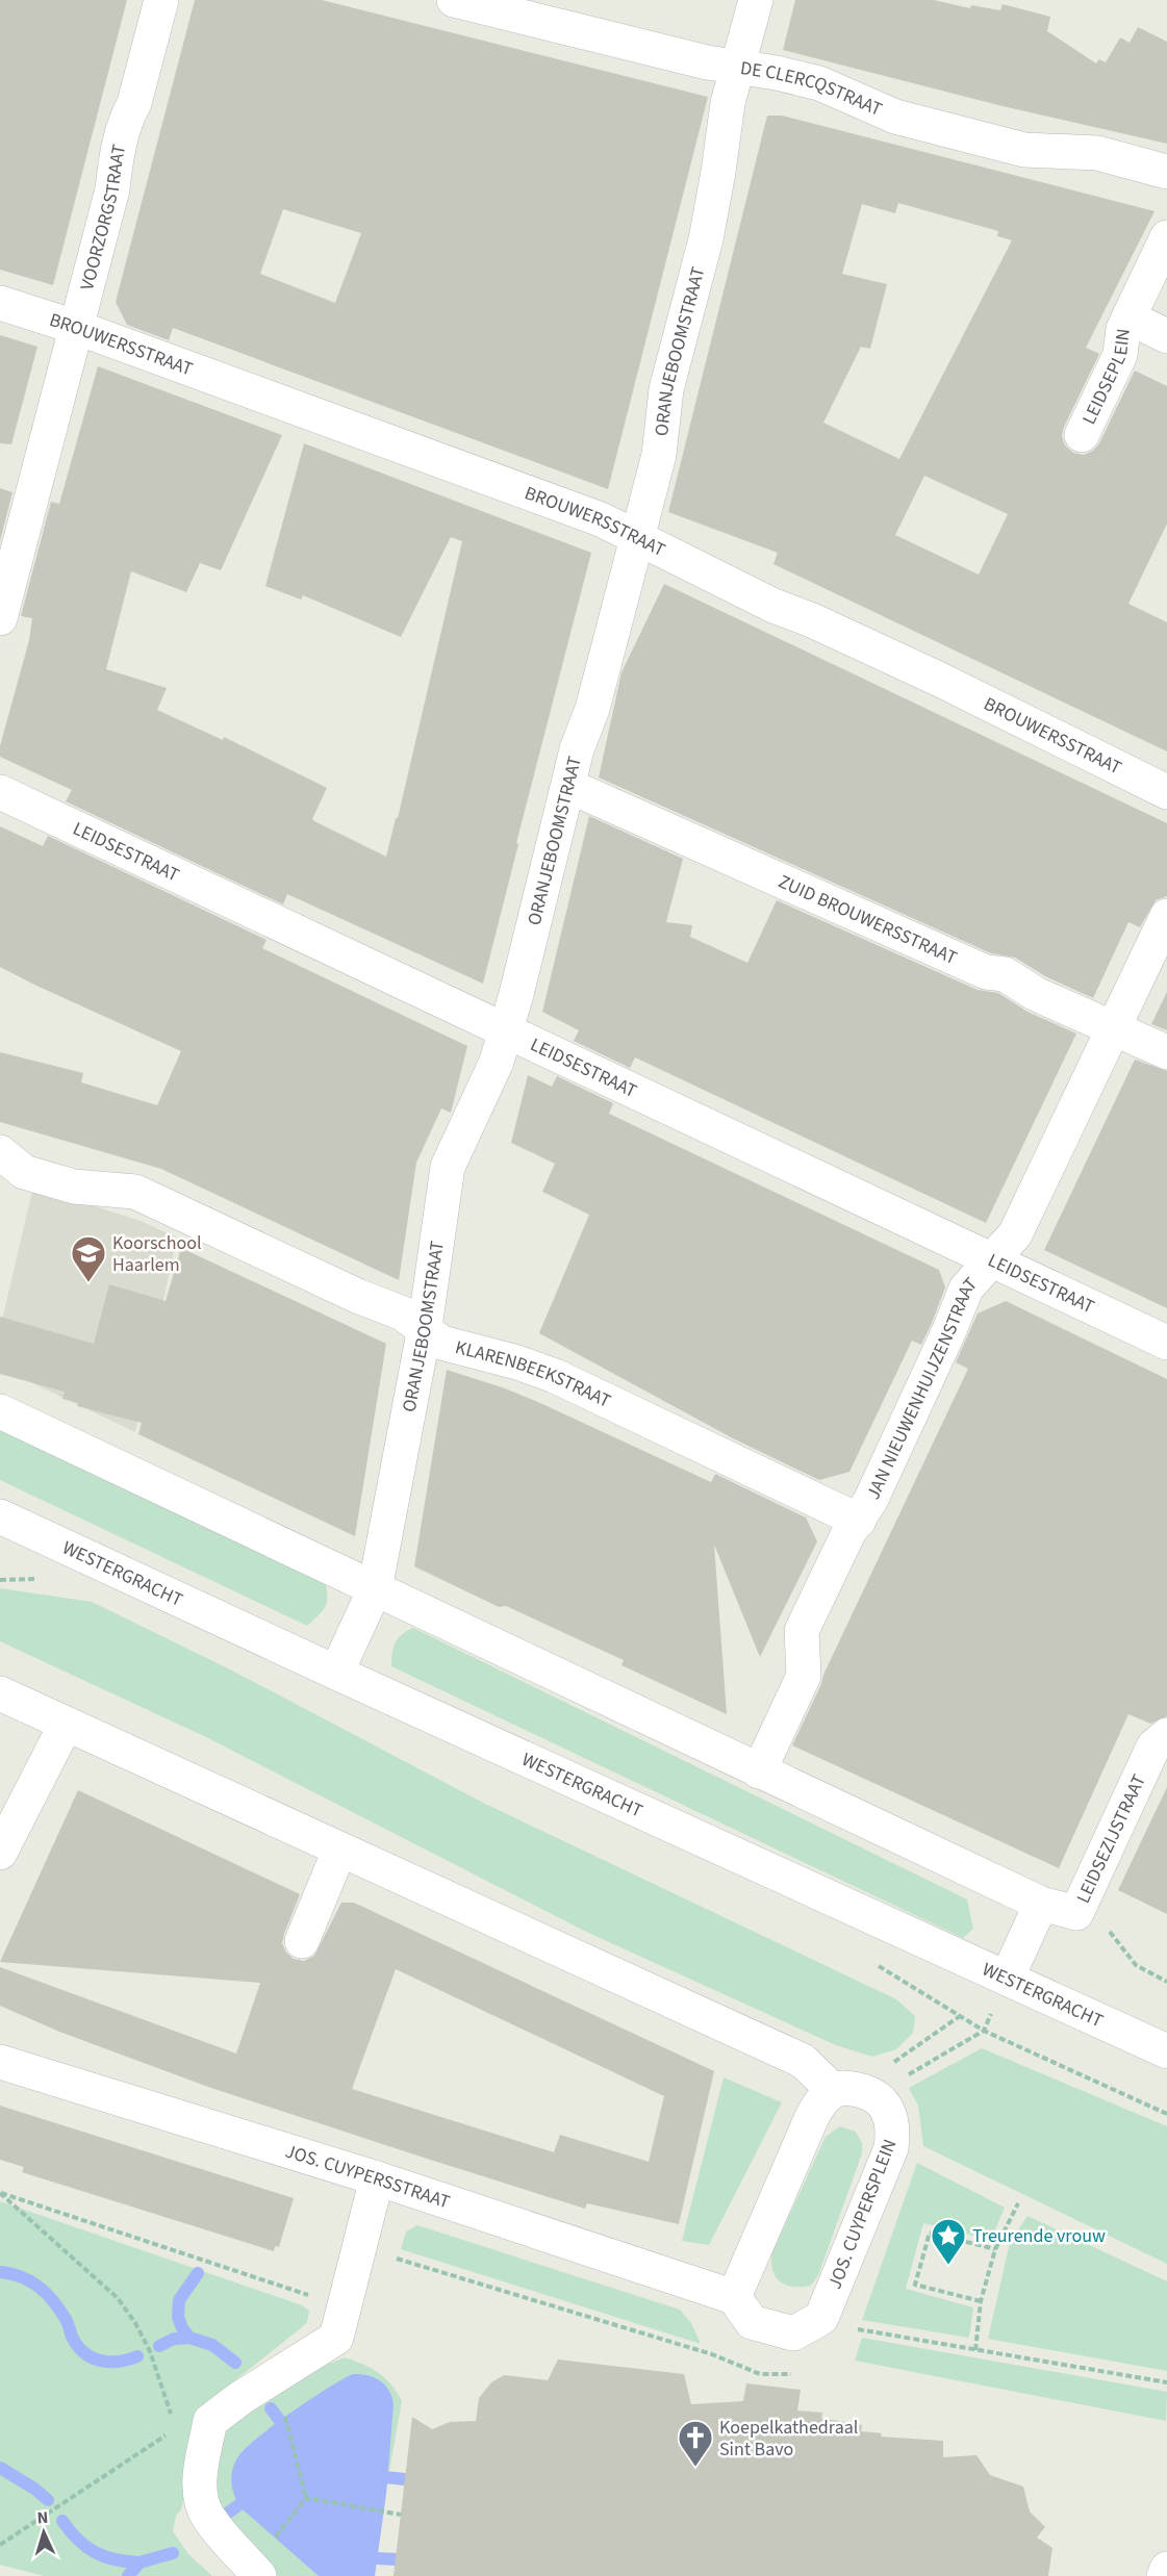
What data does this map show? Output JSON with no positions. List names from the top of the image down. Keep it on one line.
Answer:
{"streets":{"street":["DE CLERCQSTRAAT","VOORZORGSTRAAT","BROUWERSSTRAAT","ORANJEBOOMSTRAAT","LEIDSEPLEIN","LEIDSESTRAAT","ZUID BROUWERSSTRAAT","KLARENBEEKSTRAAT","JAN NIEUWENHUIJZENSTRAAT","WESTERGRACHT","LEIDSEZIJSTRAAT","JOS. CUYPERSSTRAAT","JOS. CUYPERSPLEIN"]},"crossings":[["DE CLERCQSTRAAT","ORANJEBOOMSTRAAT"],["VOORZORGSTRAAT","BROUWERSSTRAAT"],["BROUWERSSTRAAT","ORANJEBOOMSTRAAT"],["ORANJEBOOMSTRAAT","LEIDSESTRAAT"],["ORANJEBOOMSTRAAT","ZUID BROUWERSSTRAAT"],["ORANJEBOOMSTRAAT","KLARENBEEKSTRAAT"],["ORANJEBOOMSTRAAT","WESTERGRACHT"],["LEIDSESTRAAT","JAN NIEUWENHUIJZENSTRAAT"],["ZUID BROUWERSSTRAAT","JAN NIEUWENHUIJZENSTRAAT"],["KLARENBEEKSTRAAT","JAN NIEUWENHUIJZENSTRAAT"]],"places":{"school or university":["Koorschool Haarlem"],"place":["Treurende vrouw"],"church":["Koepelkathedraal Sint Bavo"]},"north":"top"}
